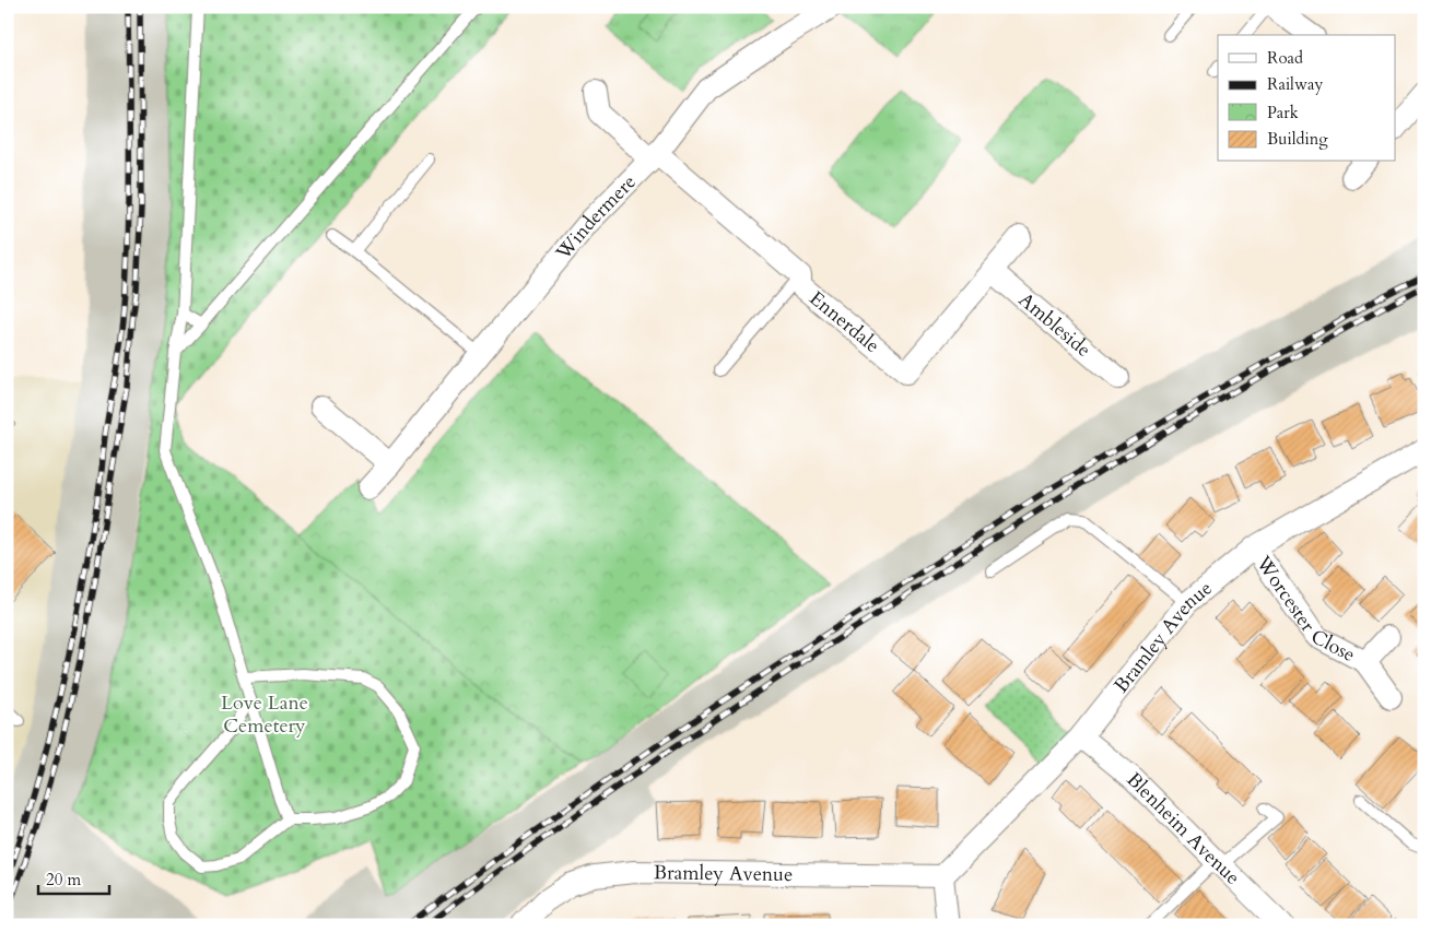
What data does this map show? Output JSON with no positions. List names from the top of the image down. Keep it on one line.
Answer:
{"streets":{"street":["Windermere","Ennerdale","Ambleside","Worcester Close","Bramley Avenue","Blenheim Avenue"]},"crossings":[["Windermere","Ennerdale"],["Ennerdale","Ambleside"],["Worcester Close","Bramley Avenue"],["Bramley Avenue","Blenheim Avenue"]],"parks":["Love Lane Cemetery"],"legend":["Road","Railway","Park","Building"],"scale_bar":"20 m"}
